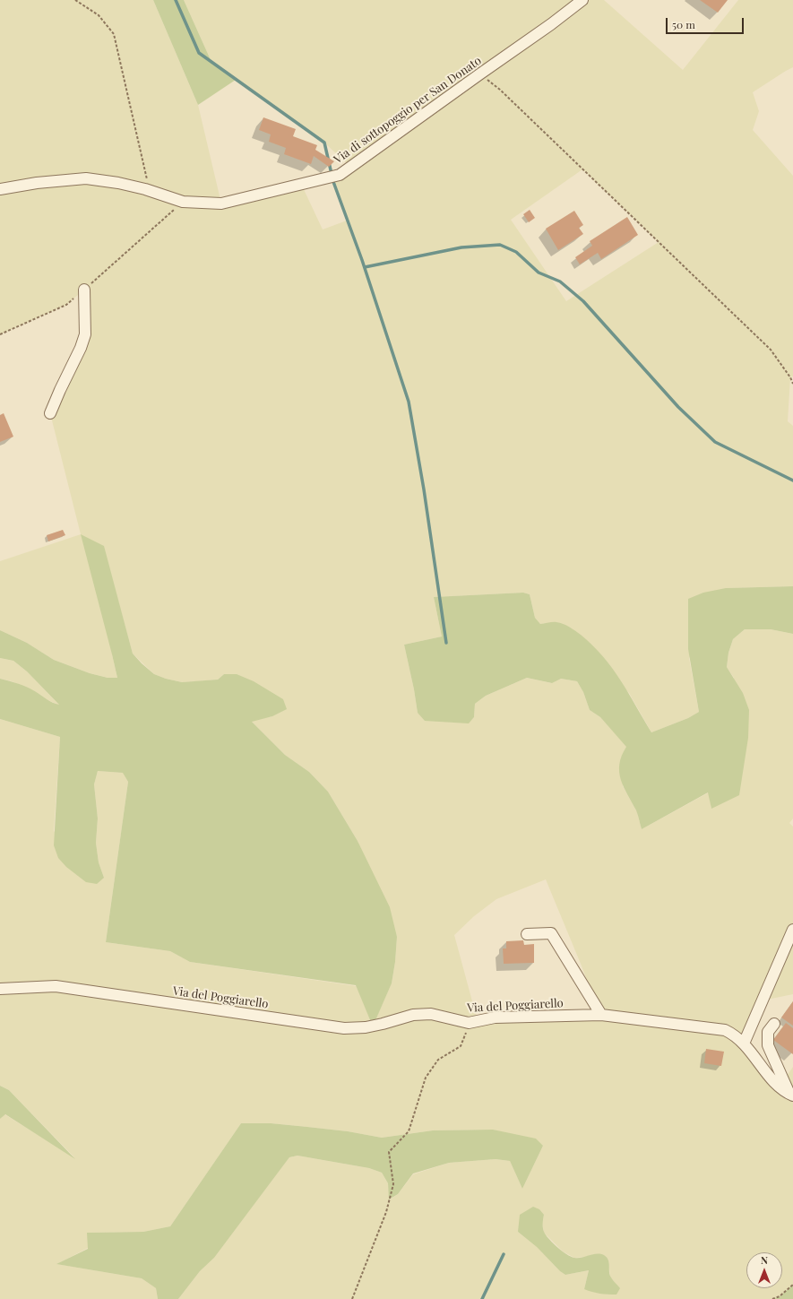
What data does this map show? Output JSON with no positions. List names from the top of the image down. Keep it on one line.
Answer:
{"streets":{"street":["Via di sottopoggio per San Donato","Via del Poggiarello"]},"scale_bar":"50 m","north":"top"}
